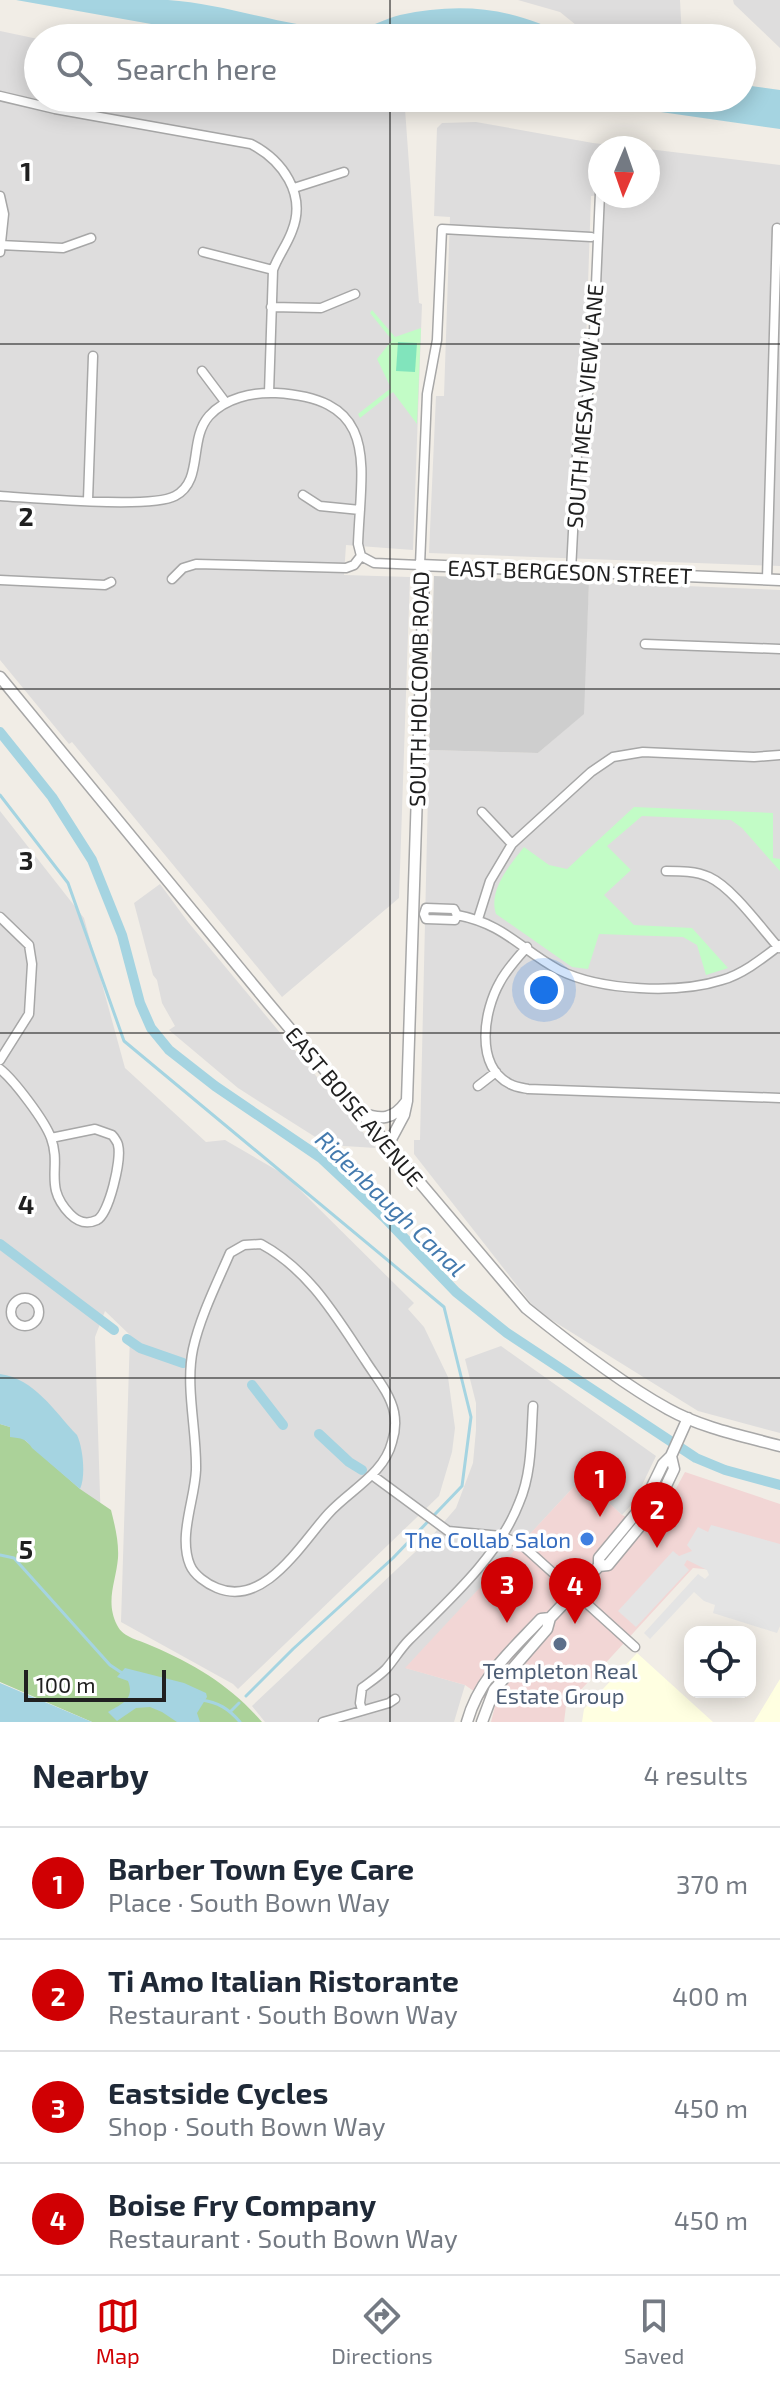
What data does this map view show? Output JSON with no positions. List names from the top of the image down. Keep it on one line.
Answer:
{"streets":{"street":["SOUTH MESA VIEW LANE","EAST BERGESON STREET","SOUTH HOLCOMB ROAD","EAST BOISE AVENUE"]},"crossings":[["SOUTH MESA VIEW LANE","EAST BERGESON STREET"],["EAST BERGESON STREET","SOUTH HOLCOMB ROAD"],["SOUTH HOLCOMB ROAD","EAST BOISE AVENUE"]],"water":["Ridenbaugh Canal"],"places":["The Collab Salon","Templeton Real Estate Group"],"scale_bar":"100 m","north":"bottom","page":{"search":"Search here","pins":["1","2","3","4"],"scale":"100 m","heading":["Nearby","4 results"],"list":[{"mark":"1","name":"Barber Town Eye Care","note":"Place · South Bown Way","value":"370 m"},{"mark":"2","name":"Ti Amo Italian Ristorante","note":"Restaurant · South Bown Way","value":"400 m"},{"mark":"3","name":"Eastside Cycles","note":"Shop · South Bown Way","value":"450 m"},{"mark":"4","name":"Boise Fry Company","note":"Restaurant · South Bown Way","value":"450 m"}],"nav":["Map","Directions","Saved"]},"grid":{"rows":["1","2","3","4","5"]}}
